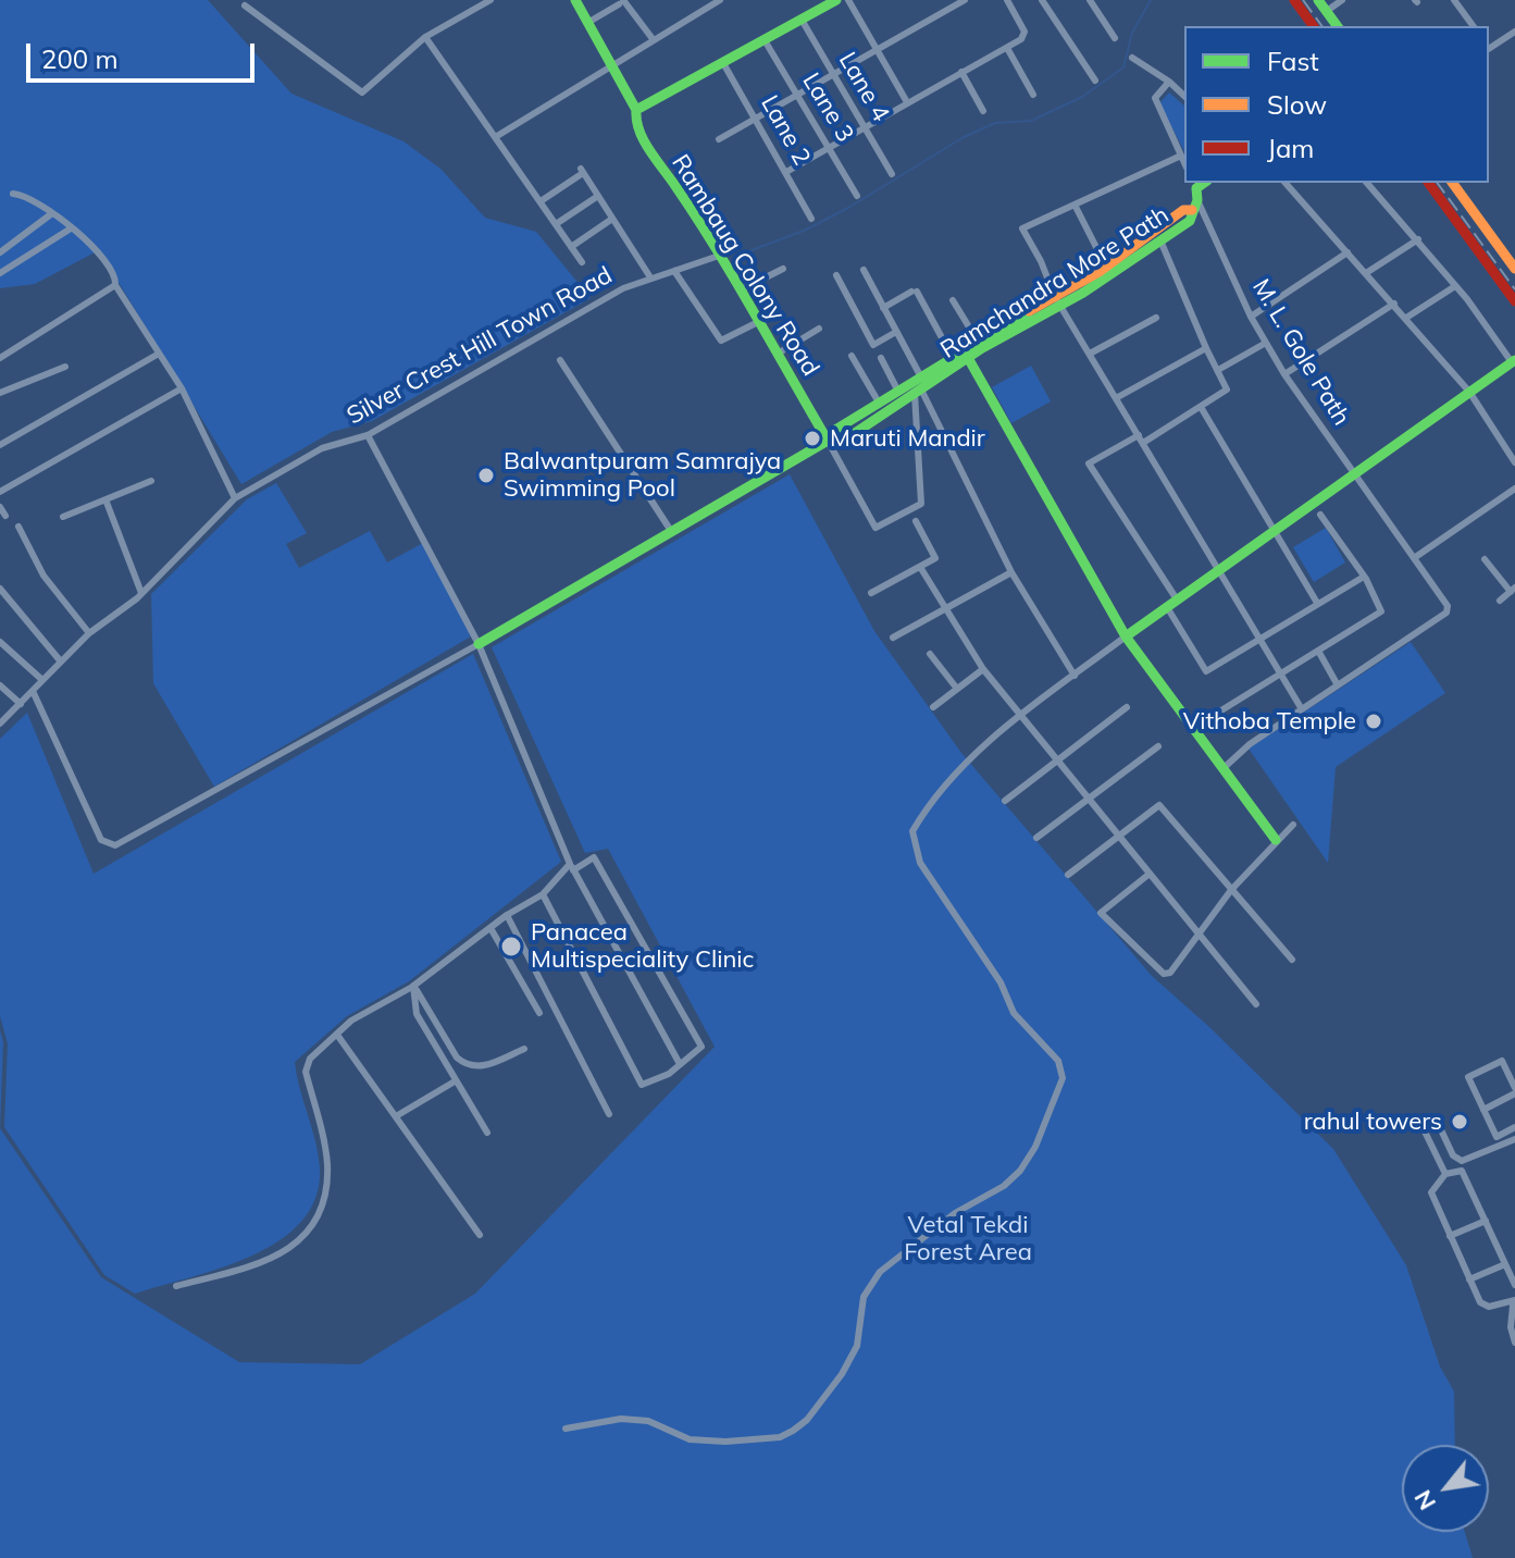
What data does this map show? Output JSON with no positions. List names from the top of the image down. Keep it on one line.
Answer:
{"streets":{"street":["Lane 4","Lane 3","Lane 2","Rambaug Colony Road","Ramchandra More Path","Silver Crest Hill Town Road","M. L. Gole Path"]},"crossings":[["Rambaug Colony Road","Ramchandra More Path"],["Rambaug Colony Road","Silver Crest Hill Town Road"],["Ramchandra More Path","M. L. Gole Path"]],"parks":["Vetal Tekdi Forest Area"],"places":["Maruti Mandir","Balwantpuram Samrajya Swimming Pool","Vithoba Temple","Panacea Multispeciality Clinic","rahul towers"],"legend":["Fast","Slow","Jam"],"scale_bar":"200 m","north":"bottom left"}
